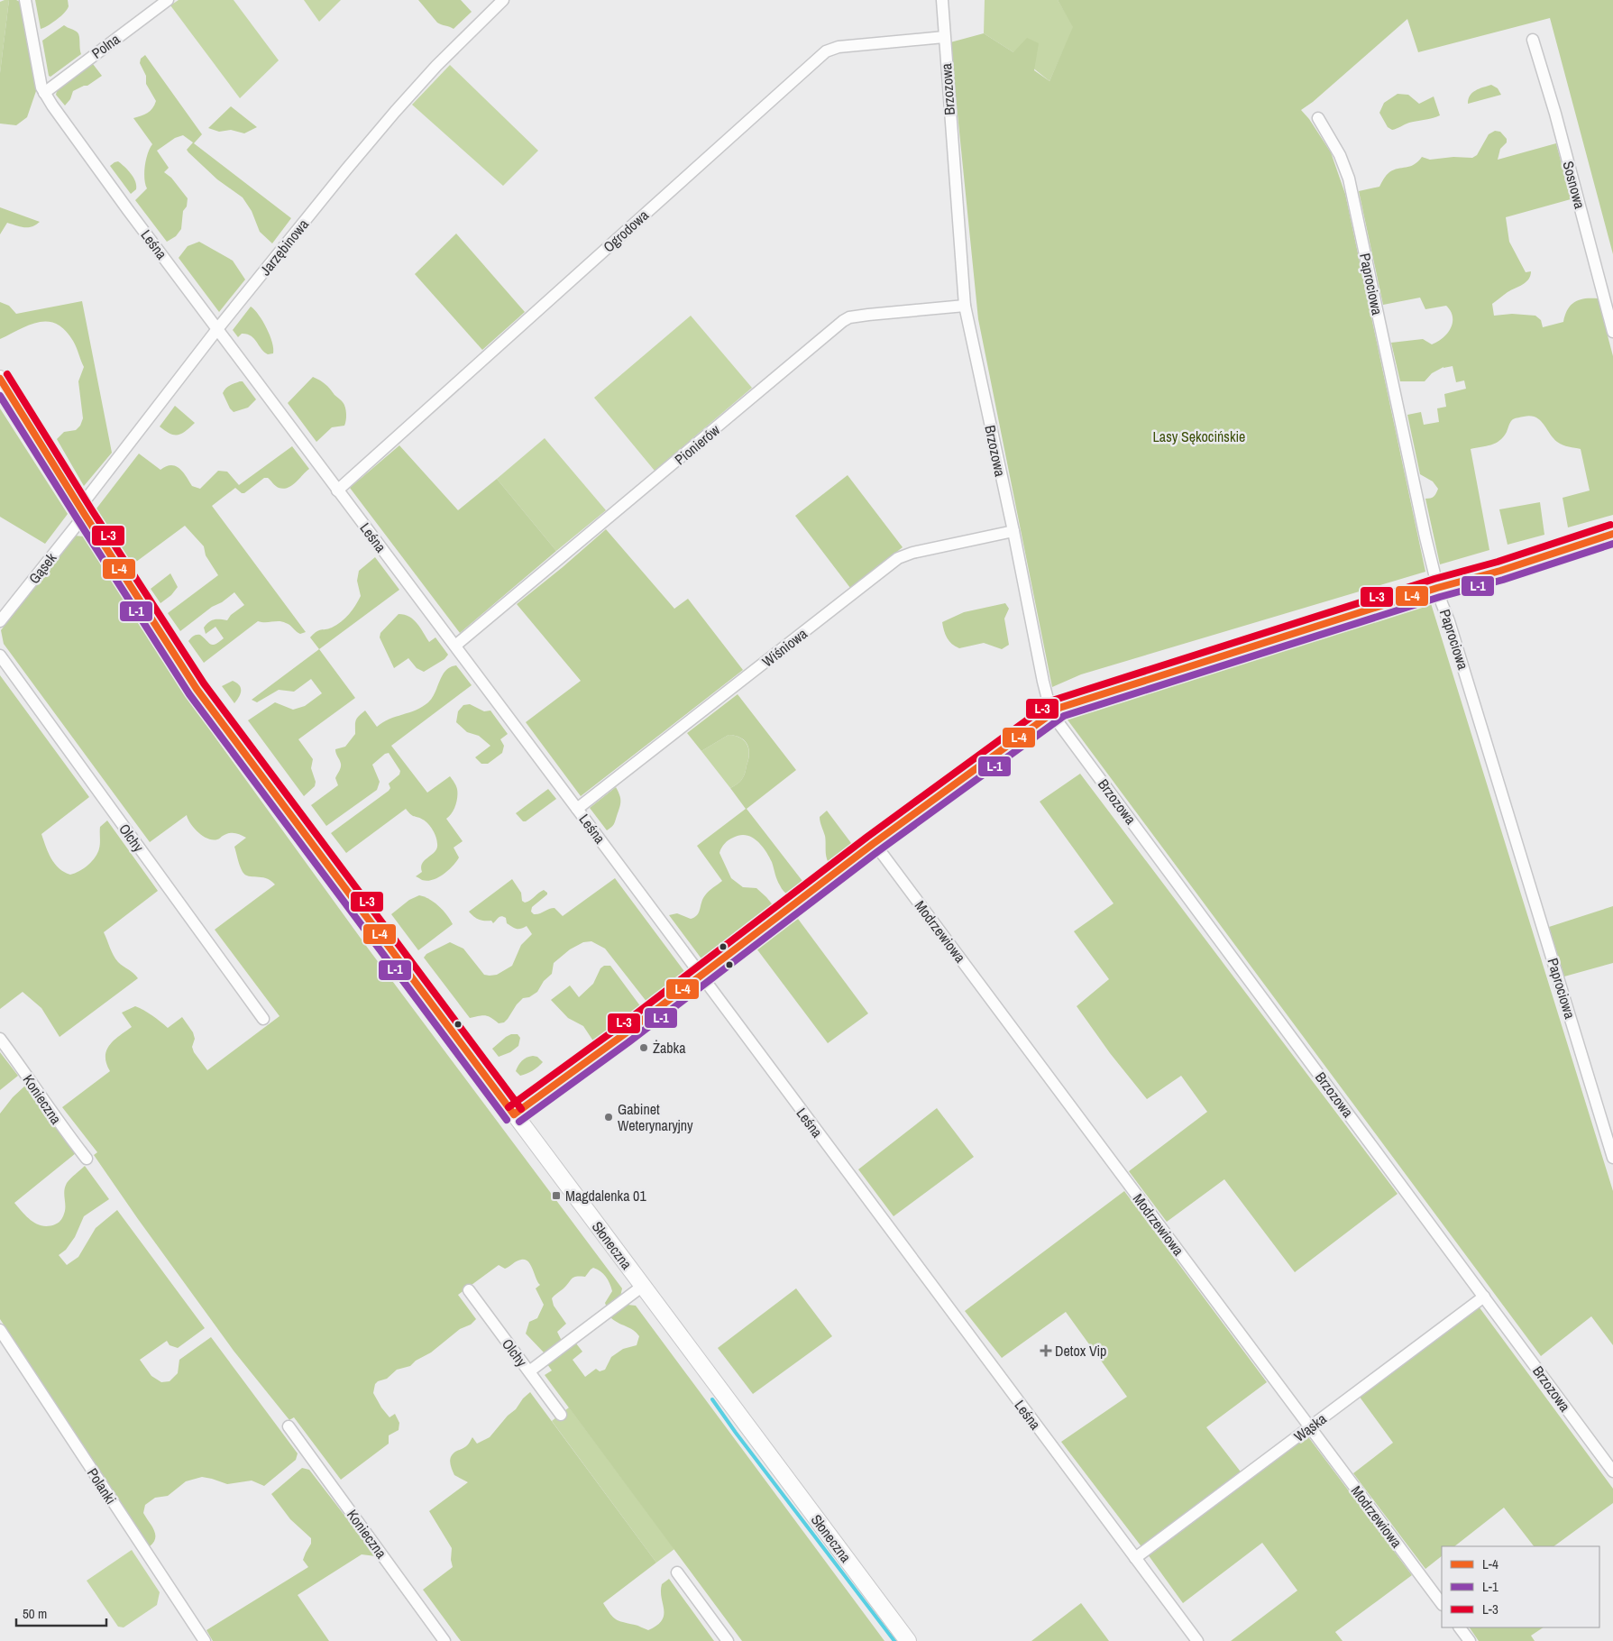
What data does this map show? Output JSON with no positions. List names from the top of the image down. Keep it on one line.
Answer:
{"streets":{"main road":["Słoneczna"],"street":["Polna","Brzozowa","Sosnowa","Ogrodowa","Leśna","Jarzębinowa","Paprociowa","Pionierów","Gąsek","Wiśniowa","Olchy","Modrzewiowa","Konieczna","Wąska","Polanki"]},"crossings":[["Polna","Leśna"],["Brzozowa","Ogrodowa"],["Brzozowa","Pionierów"],["Brzozowa","Wiśniowa"],["Brzozowa","Wąska"],["Ogrodowa","Leśna"],["Leśna","Jarzębinowa"],["Leśna","Pionierów"],["Leśna","Wiśniowa"],["Leśna","Wąska"],["Jarzębinowa","Gąsek"],["Jarzębinowa","Słoneczna"],["Gąsek","Słoneczna"],["Modrzewiowa","Wąska"]],"parks":["Lasy Sękocińskie"],"places":{"other":["Żabka","Gabinet Weterynaryjny"],"transit":["Magdalenka 01"],"health":["Detox Vip"]},"lines":["transit line L-3","transit line L-4","transit line L-1"],"legend":["L-4","L-1","L-3"],"scale_bar":"50 m"}
